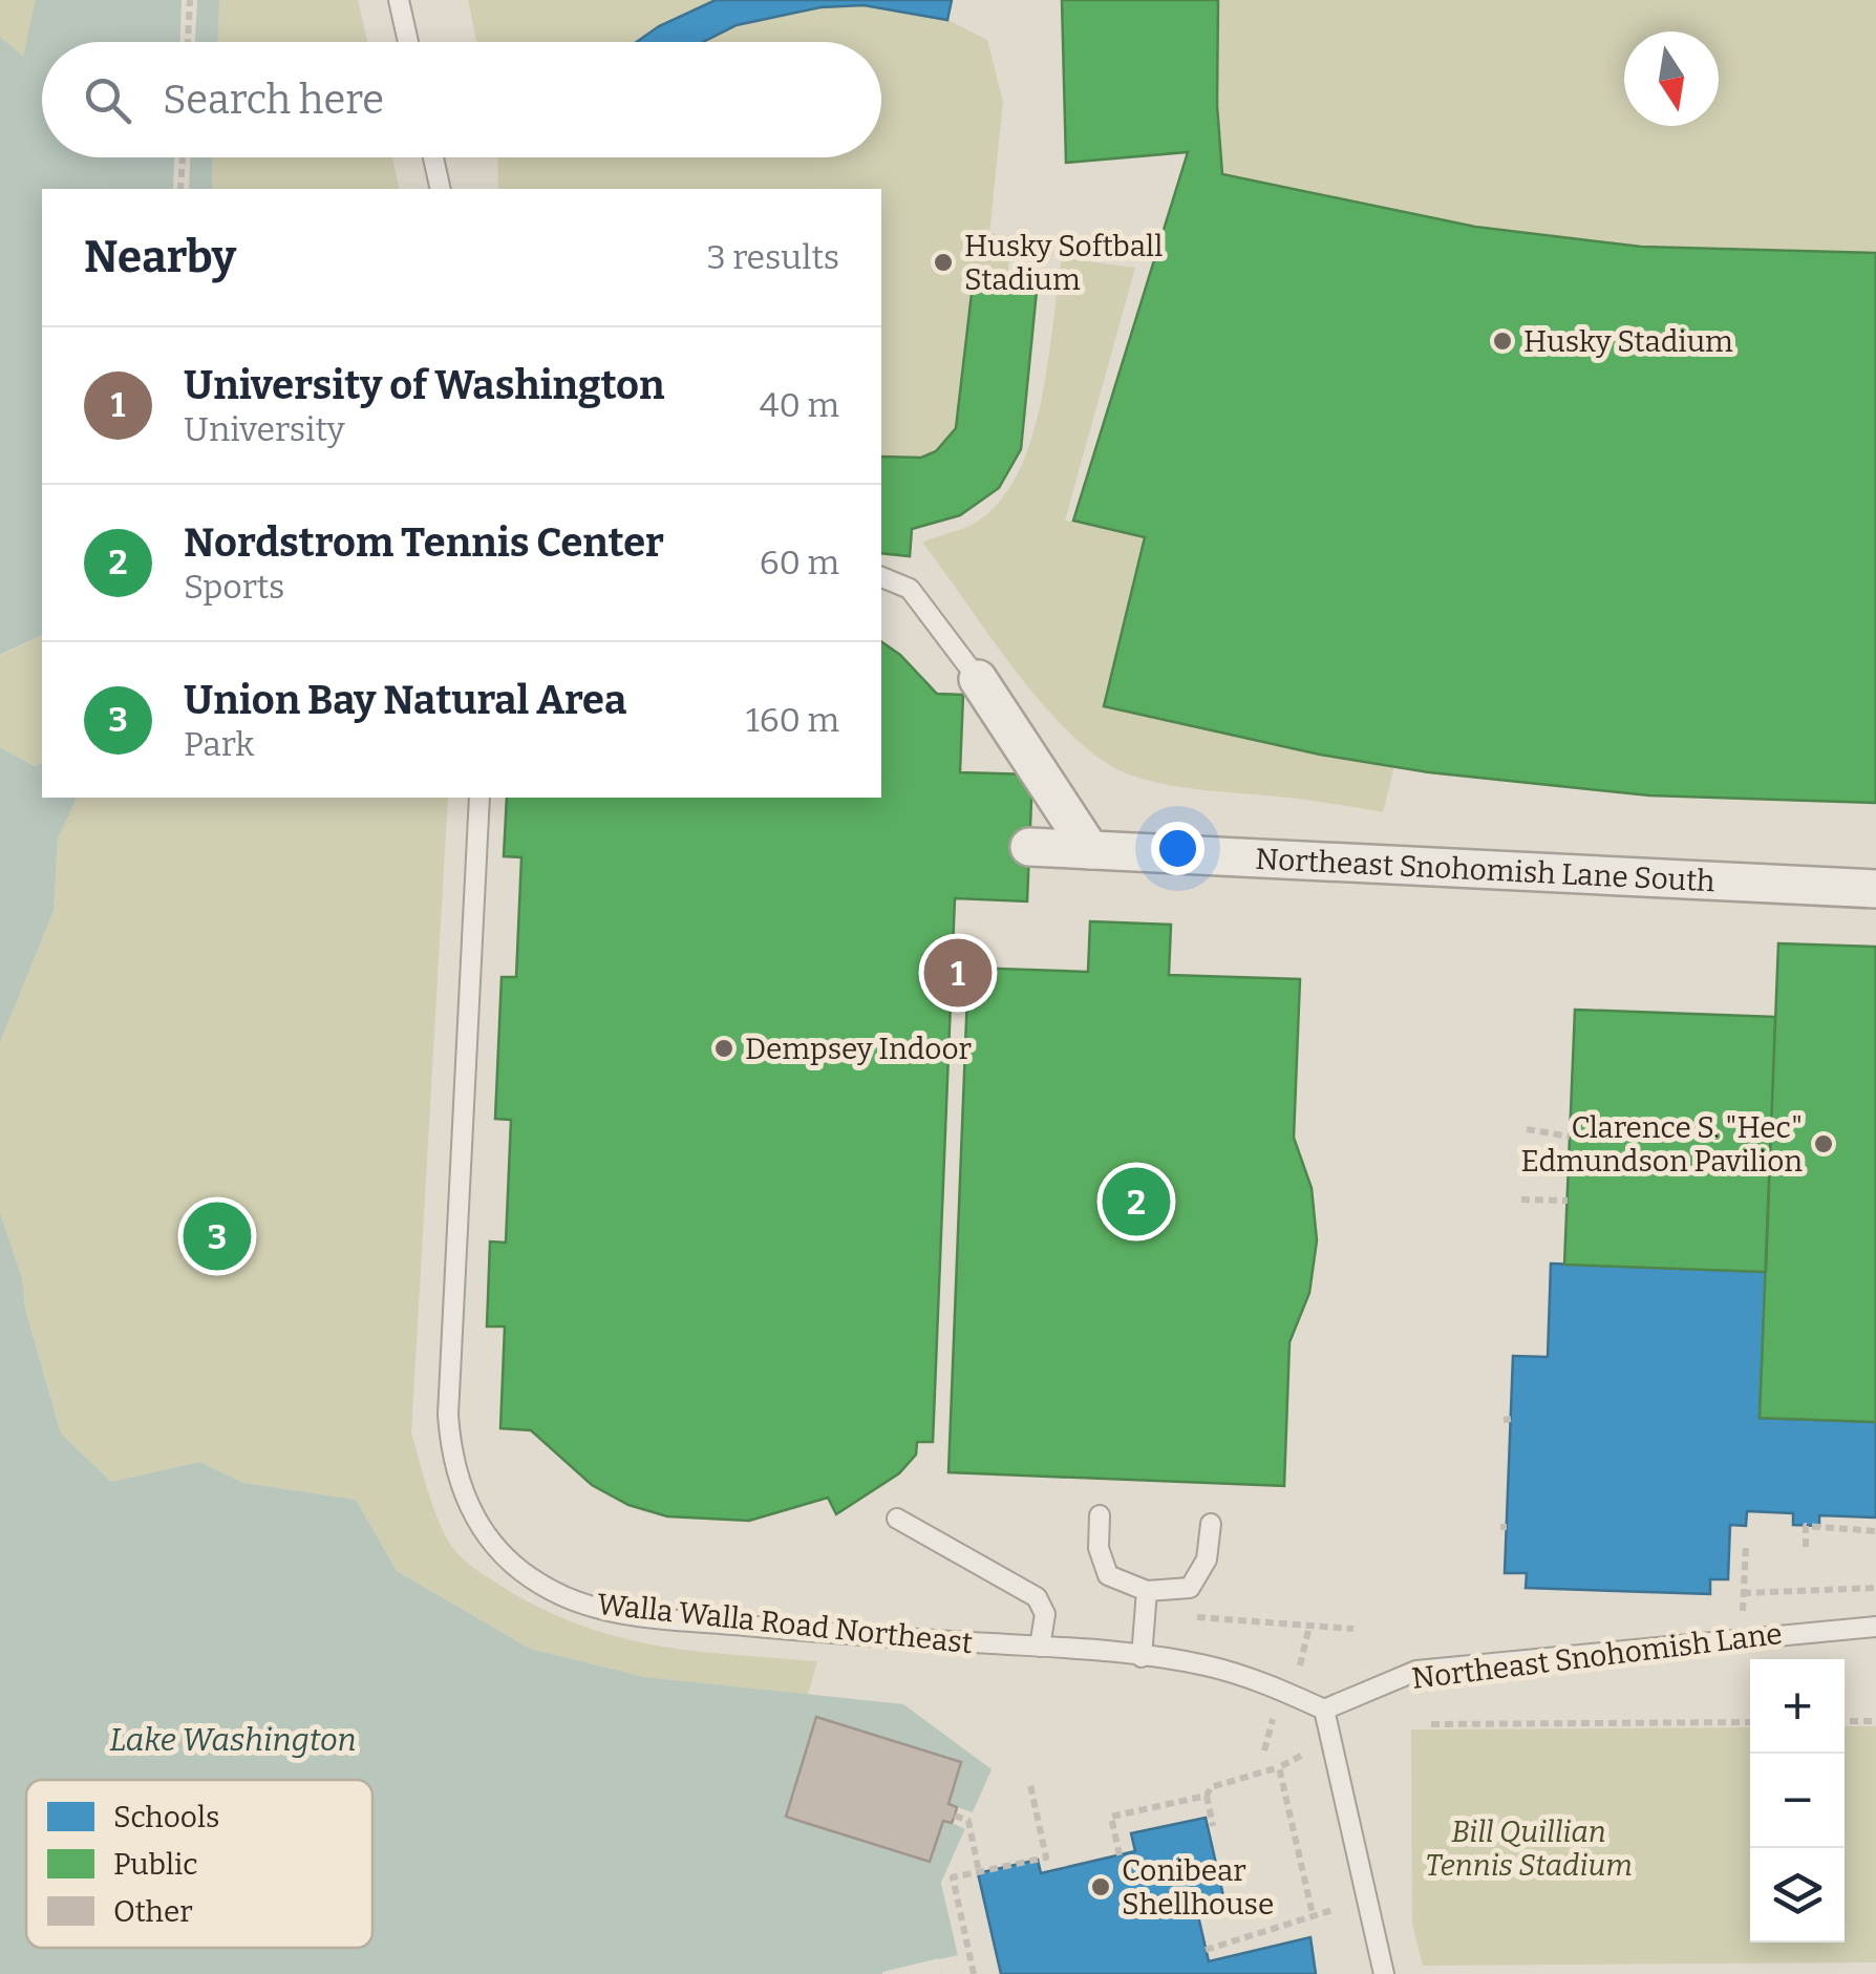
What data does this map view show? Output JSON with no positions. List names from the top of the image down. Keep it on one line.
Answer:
{"streets":{"street":["Northeast Snohomish Lane South"],"lane":["Walla Walla Road Northeast","Northeast Snohomish Lane"]},"crossings":[["Walla Walla Road Northeast","Northeast Snohomish Lane"]],"water":["Lake Washington"],"parks":["Bill Quillian Tennis Stadium"],"places":["Husky Softball Stadium","Husky Stadium","Dempsey Indoor","Clarence S. \"Hec\" Edmundson Pavilion","Conibear Shellhouse"],"legend":["Schools","Public","Other"],"north":"bottom","page":{"search":"Search here","heading":["Nearby","3 results"],"list":[{"mark":"1","name":"University of Washington","note":"University","value":"40 m"},{"mark":"2","name":"Nordstrom Tennis Center","note":"Sports","value":"60 m"},{"mark":"3","name":"Union Bay Natural Area","note":"Park","value":"160 m"}],"pins":["1","2","3"],"map_buttons":["+","−"]}}
